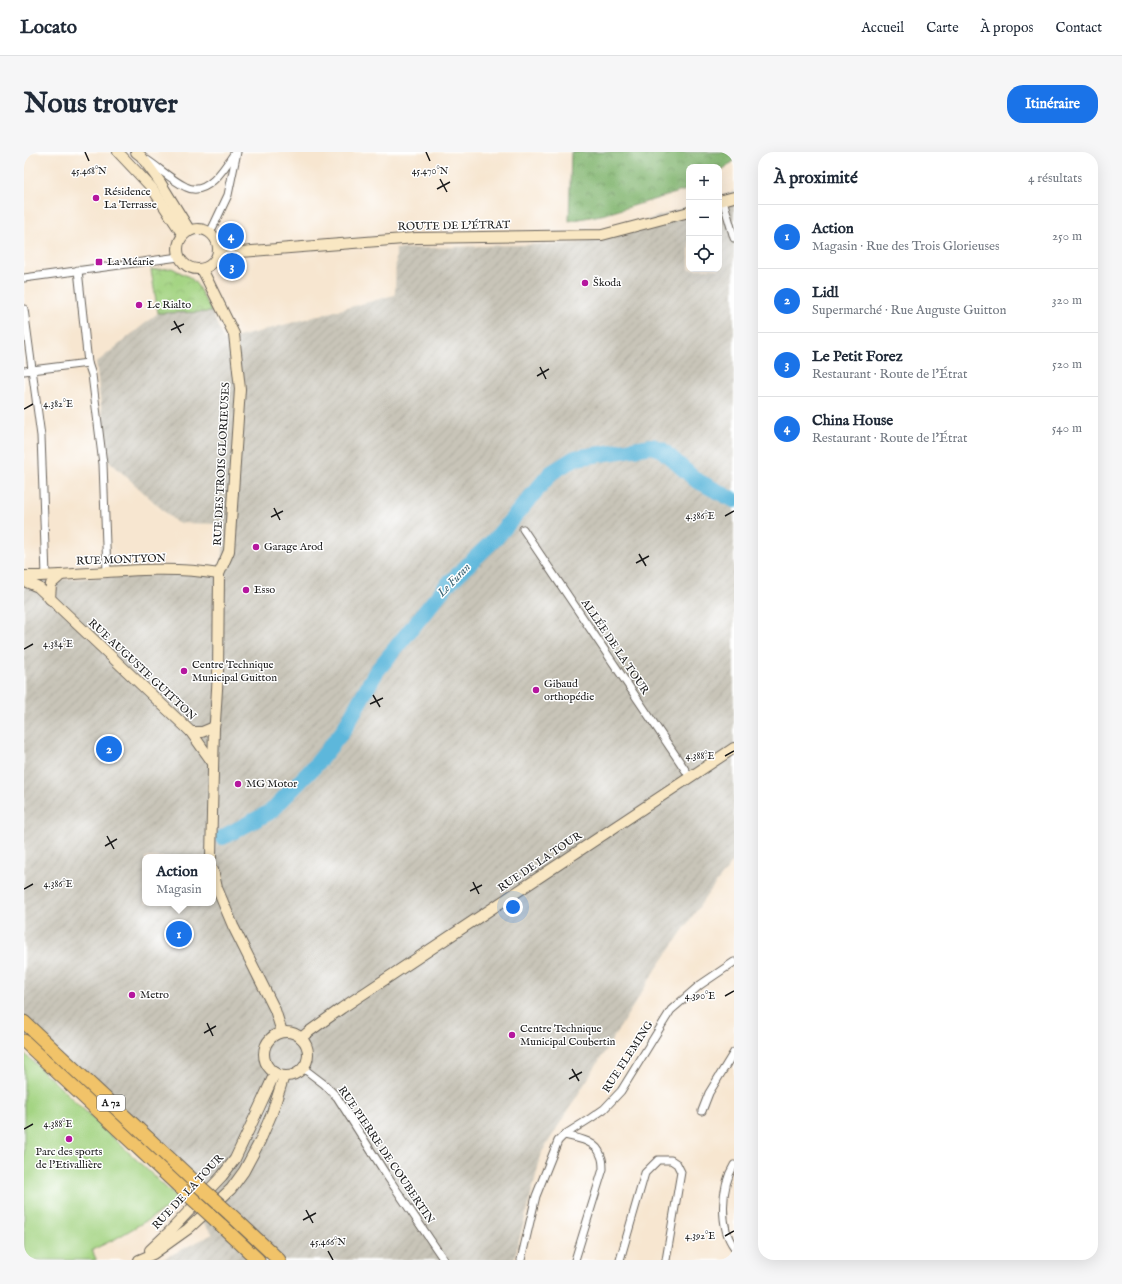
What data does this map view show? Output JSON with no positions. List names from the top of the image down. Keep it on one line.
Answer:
{"streets":{"highway":["A 72"],"street":["ROUTE DE L'ÉTRAT","RUE DES TROIS GLORIEUSES","RUE MONTYON","ALLÉE DE LA TOUR","RUE AUGUSTE GUITTON","RUE DE LA TOUR","RUE FLEMING","RUE PIERRE DE COUBERTIN"]},"crossings":[["ROUTE DE L'ÉTRAT","RUE DES TROIS GLORIEUSES"],["RUE DES TROIS GLORIEUSES","RUE MONTYON"],["RUE DES TROIS GLORIEUSES","RUE AUGUSTE GUITTON"],["ALLÉE DE LA TOUR","RUE DE LA TOUR"],["RUE DE LA TOUR","RUE PIERRE DE COUBERTIN"]],"water":["Le Furan"],"places":{"other":["Résidence La Terrasse","Škoda","Le Rialto","Garage Arod","Esso","Centre Technique Municipal Guitton","Gibaud orthopédie","MG Motor","Metro","Centre Technique Municipal Coubertin","Parc des sports de l'Etivallière"],"transit":["La Méarie"]},"page":{"header":"Locato","nav":["Accueil","Carte","À propos","Contact"],"buttons":"Itinéraire","title":"Nous trouver","heading":["À proximité","4 résultats"],"map_buttons":["+","−"],"list":[{"mark":"1","name":"Action","note":"Magasin · Rue des Trois Glorieuses","value":"250 m"},{"mark":"2","name":"Lidl","note":"Supermarché · Rue Auguste Guitton","value":"320 m"},{"mark":"3","name":"Le Petit Forez","note":"Restaurant · Route de l'Étrat","value":"520 m"},{"mark":"4","name":"China House","note":"Restaurant · Route de l'Étrat","value":"540 m"}],"pins":["4","3","2","1"],"popup":["Action","Magasin"]},"coordinates":["45.468°N","45.470°N","4.382°E","4.386°E","4.384°E","4.388°E","4.390°E","4.392°E","45.466°N"]}
